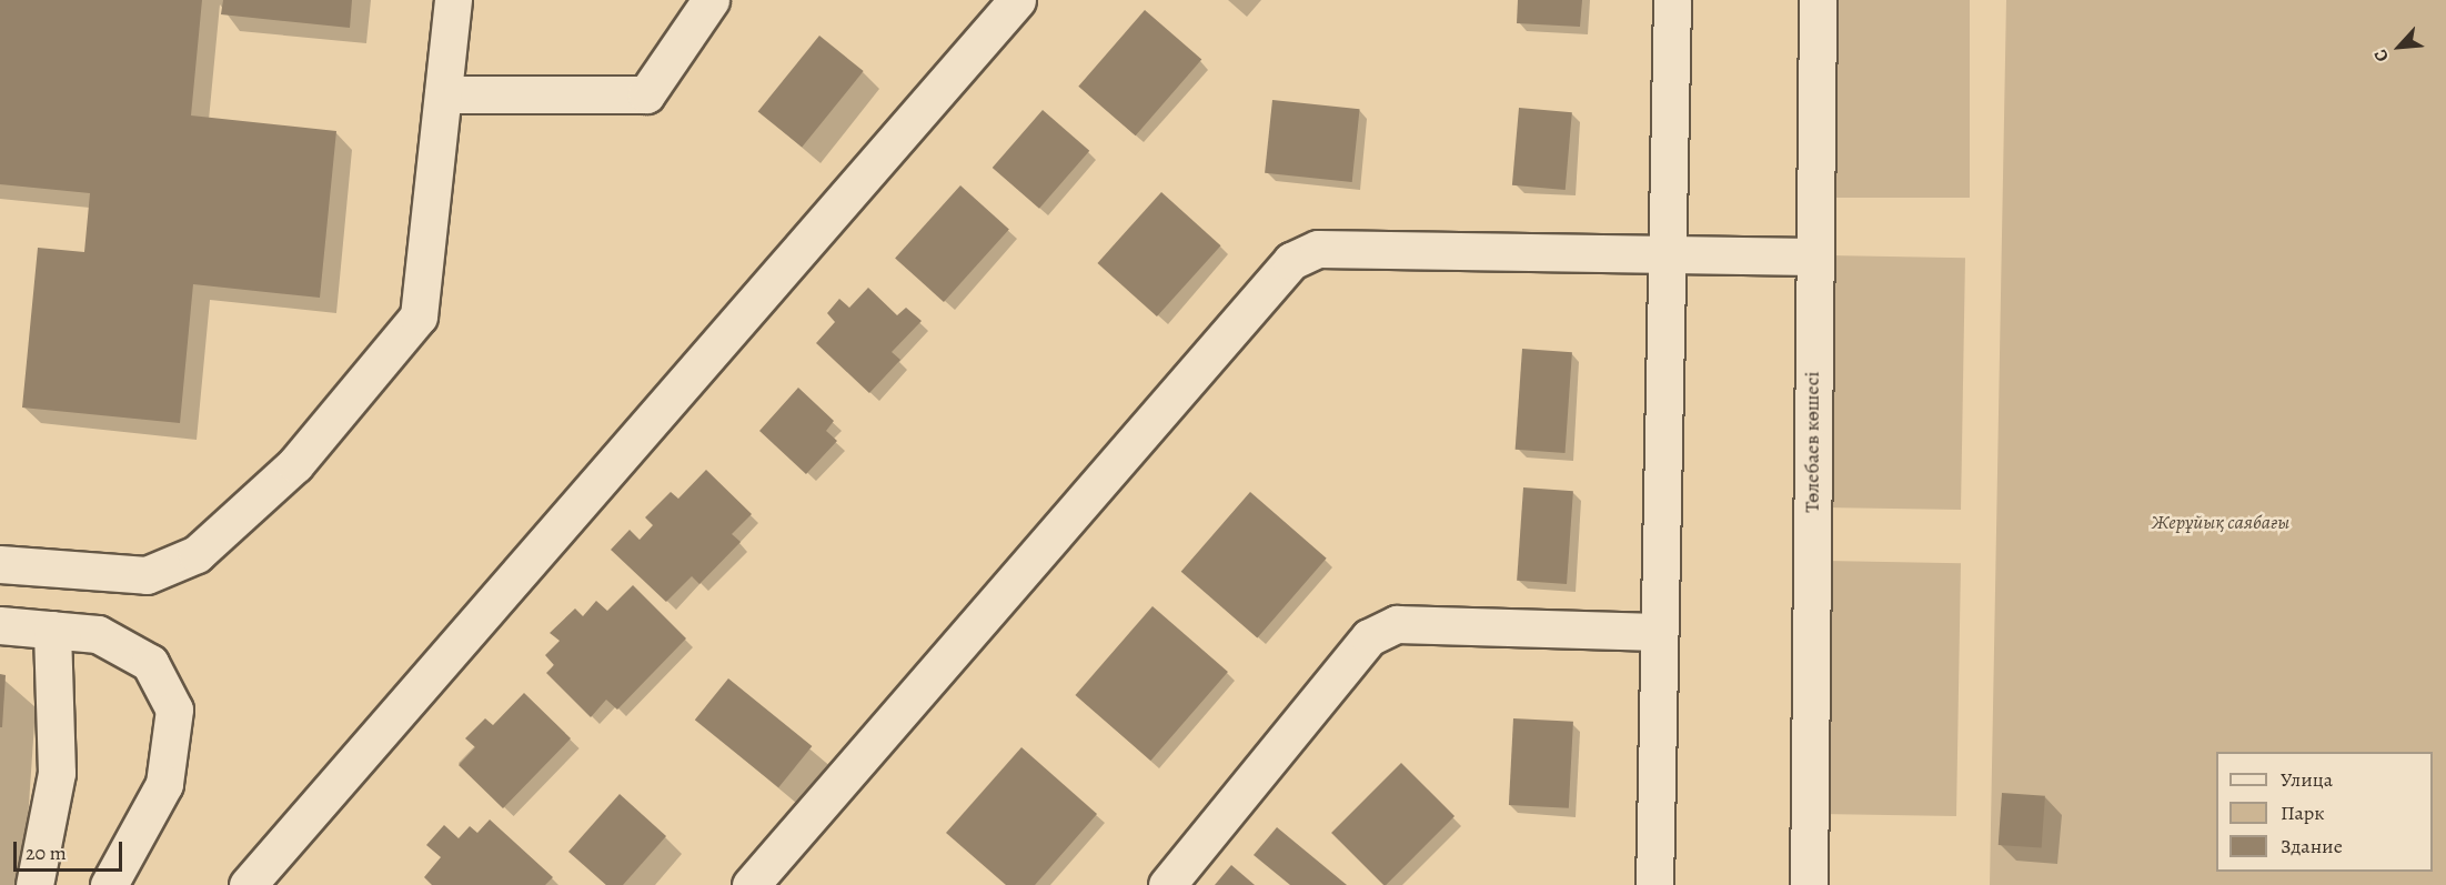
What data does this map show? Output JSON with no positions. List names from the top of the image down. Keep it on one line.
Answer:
{"streets":{"street":["Төлебаев көшесі"]},"parks":["Жерұйық саябағы"],"legend":["Улица","Парк","Здание"],"scale_bar":"20 m","north":"bottom left"}
